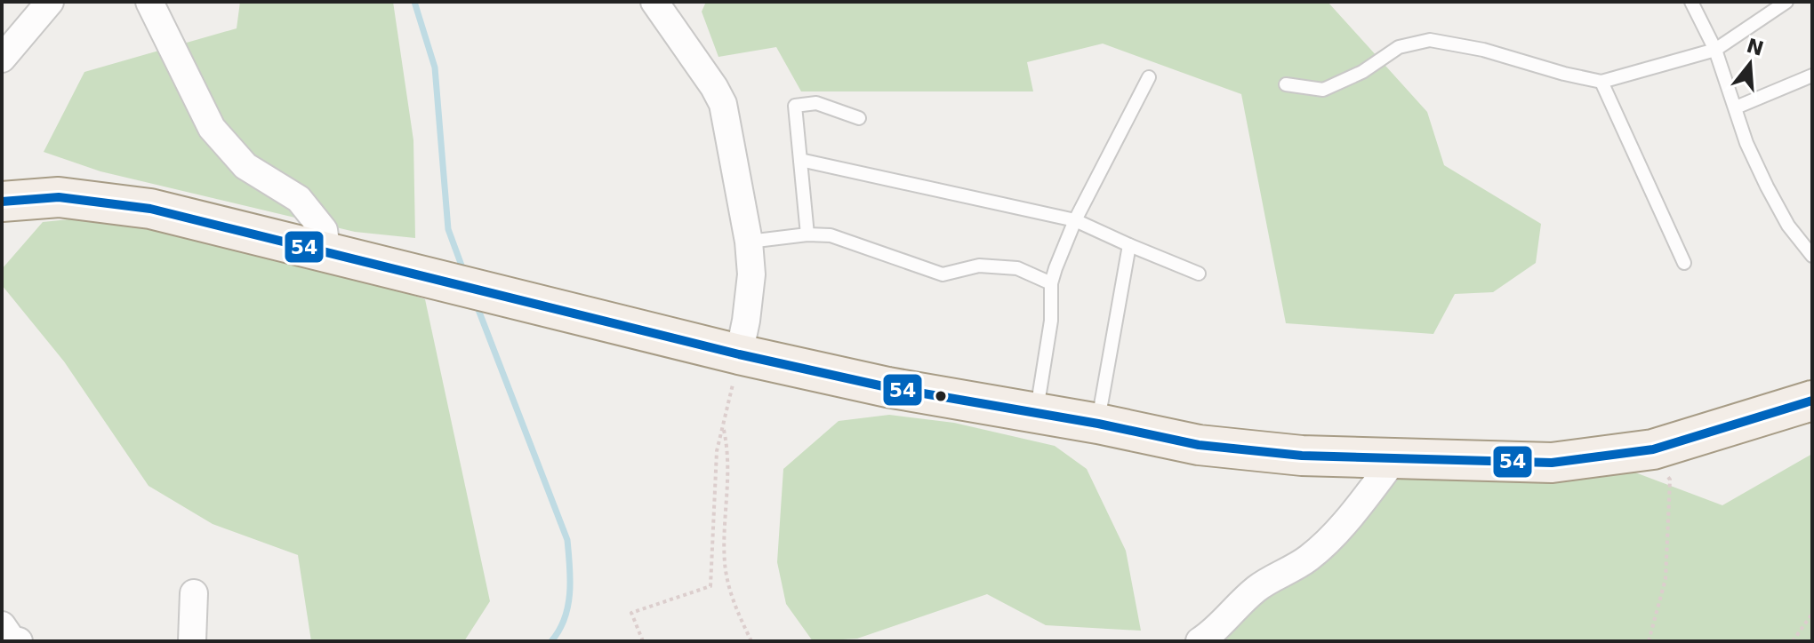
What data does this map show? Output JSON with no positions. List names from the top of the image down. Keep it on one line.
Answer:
{"lines":["transit line 54"],"north":"top"}
